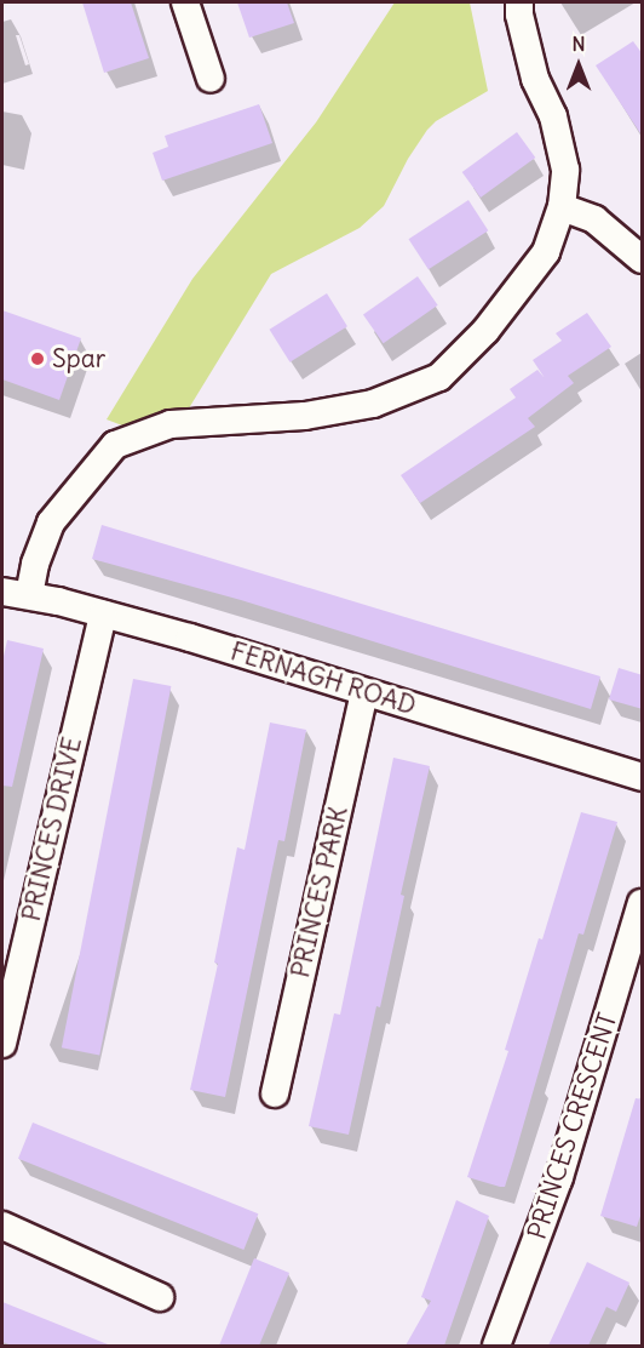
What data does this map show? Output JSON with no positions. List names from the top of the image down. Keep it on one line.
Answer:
{"streets":{"street":["FERNAGH ROAD","PRINCES DRIVE","PRINCES PARK","PRINCES CRESCENT"]},"crossings":[["FERNAGH ROAD","PRINCES DRIVE"],["FERNAGH ROAD","PRINCES PARK"]],"places":["Spar"],"north":"top"}
